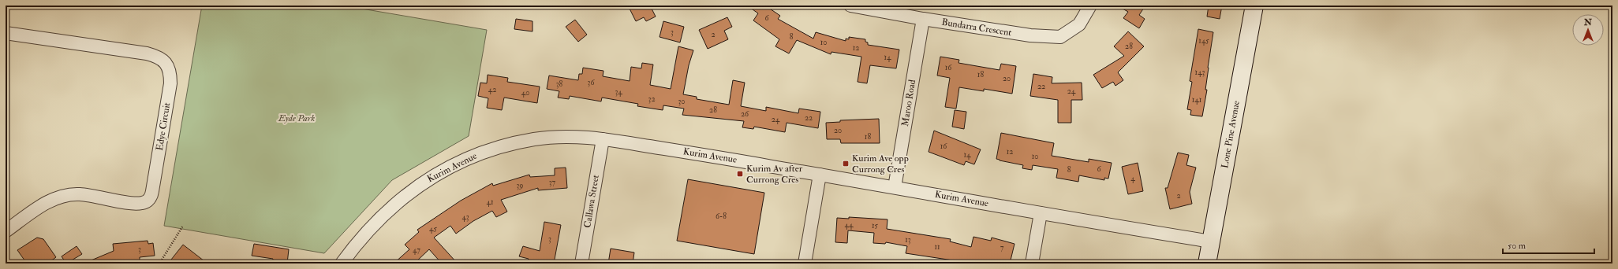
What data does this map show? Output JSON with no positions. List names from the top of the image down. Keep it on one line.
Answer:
{"streets":{"street":["Bundarra Crescent","Maroo Road","Edye Circuit","Lone Pine Avenue","Kurim Avenue","Callawa Street"]},"crossings":[["Bundarra Crescent","Maroo Road"],["Maroo Road","Kurim Avenue"],["Lone Pine Avenue","Kurim Avenue"],["Kurim Avenue","Callawa Street"]],"parks":["Eyde Park"],"places":{"transit":["Kurim Ave opp Currong Cres","Kurim Av after Currong Cres"]},"house_numbers":["6","3","2","8","145","10","28","12","14","16","143","18","20","36","38","22","42","24","34","40","32","141","30","28","26","22","24","20","18","16","12","14","10","6","8","4","37","39","2","41","6-8","43","44","15","45","3","13","11","7","3","47"],"scale_bar":"50 m","north":"top"}
